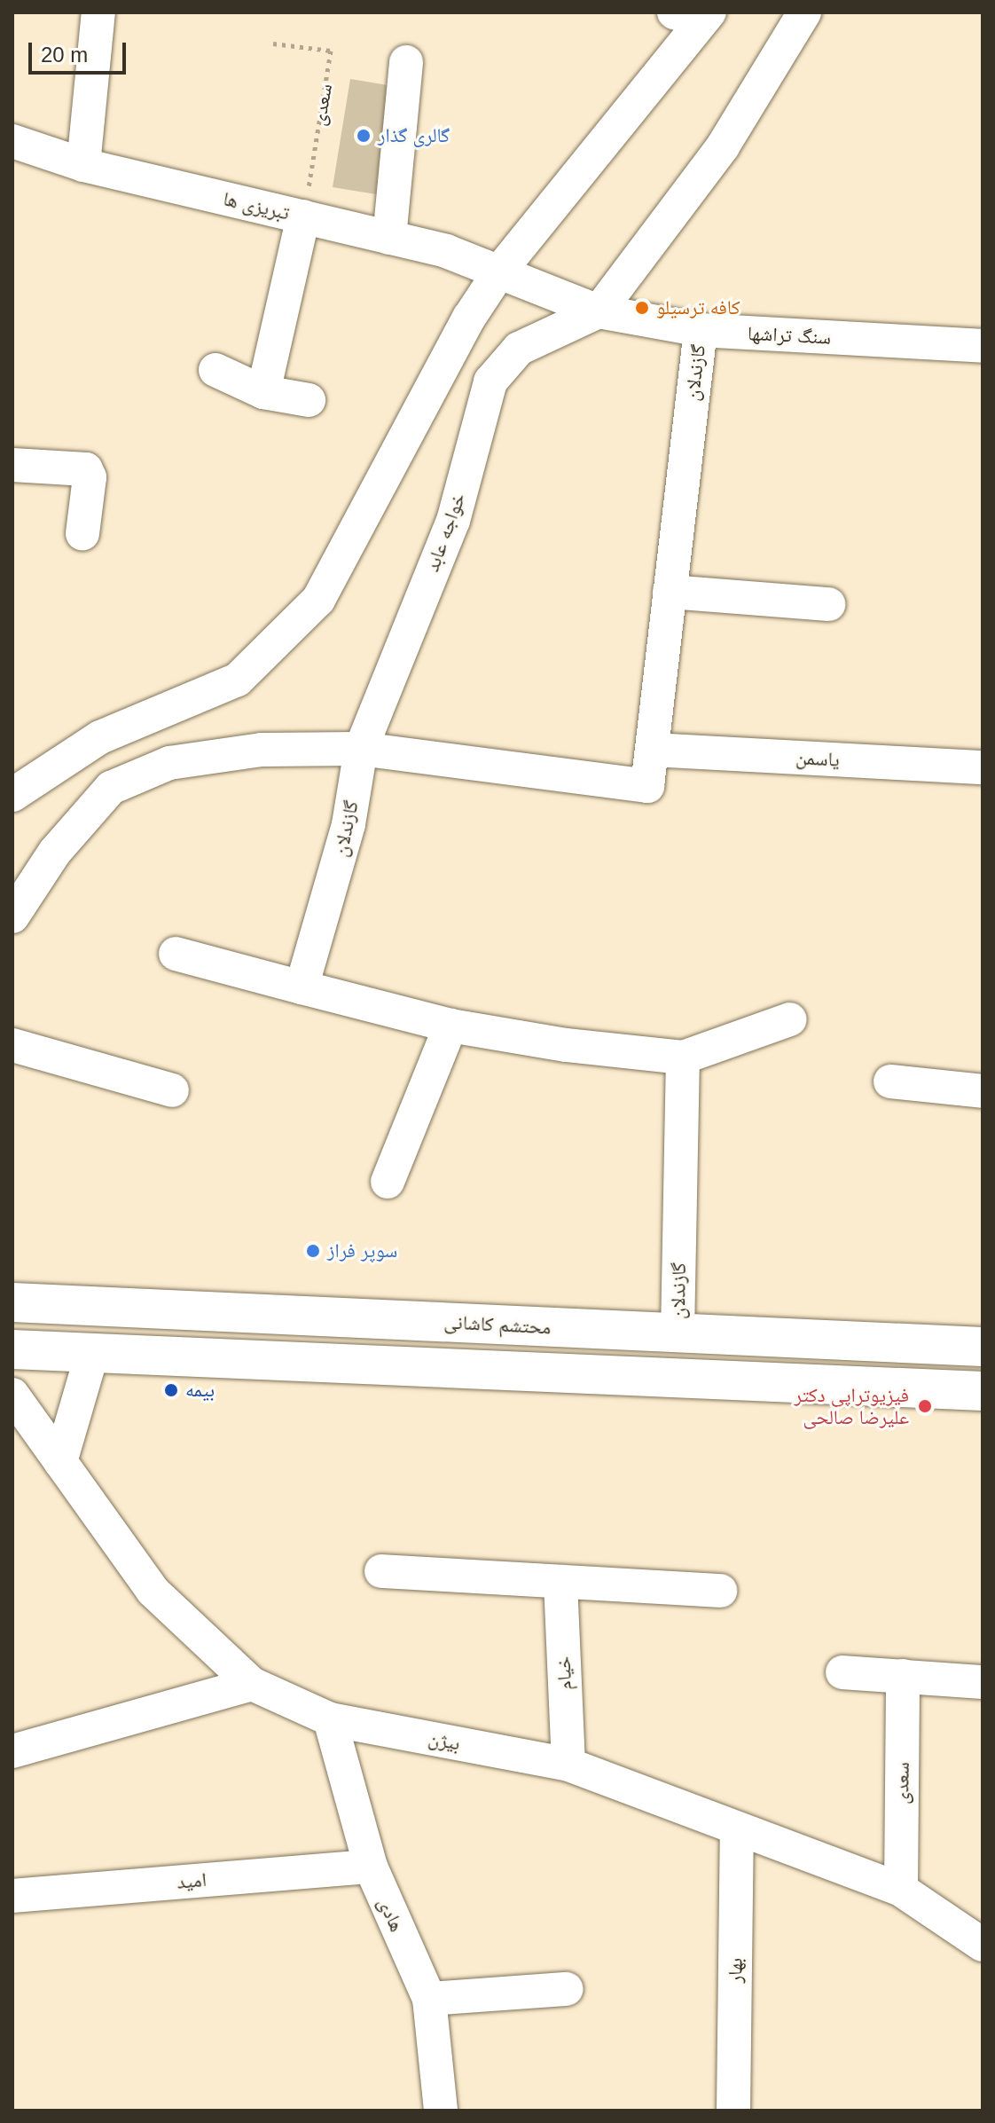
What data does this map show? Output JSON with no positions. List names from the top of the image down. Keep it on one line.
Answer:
{"streets":{"main road":["محتشم کاشانی"],"street":["سعدی","تبریزی ها","سنگ تراشها","گازندلان","خواجه عابد","یاسمن","خیام","بیژن","امید","هادی","بهار"]},"crossings":[["سعدی","تبریزی ها"],["سعدی","بیژن"],["تبریزی ها","سنگ تراشها"],["تبریزی ها","خواجه عابد"],["سنگ تراشها","گازندلان"],["سنگ تراشها","خواجه عابد"],["گازندلان","خواجه عابد"],["گازندلان","یاسمن"],["گازندلان","محتشم کاشانی"],["خیام","بیژن"],["بیژن","هادی"],["بیژن","بهار"],["امید","هادی"]],"places":["گالری گذار","کافه ترسیلو","سوپر فراز","بیمه","فیزیوتراپی دکتر علیرضا صالحی"],"scale_bar":"20 m"}
